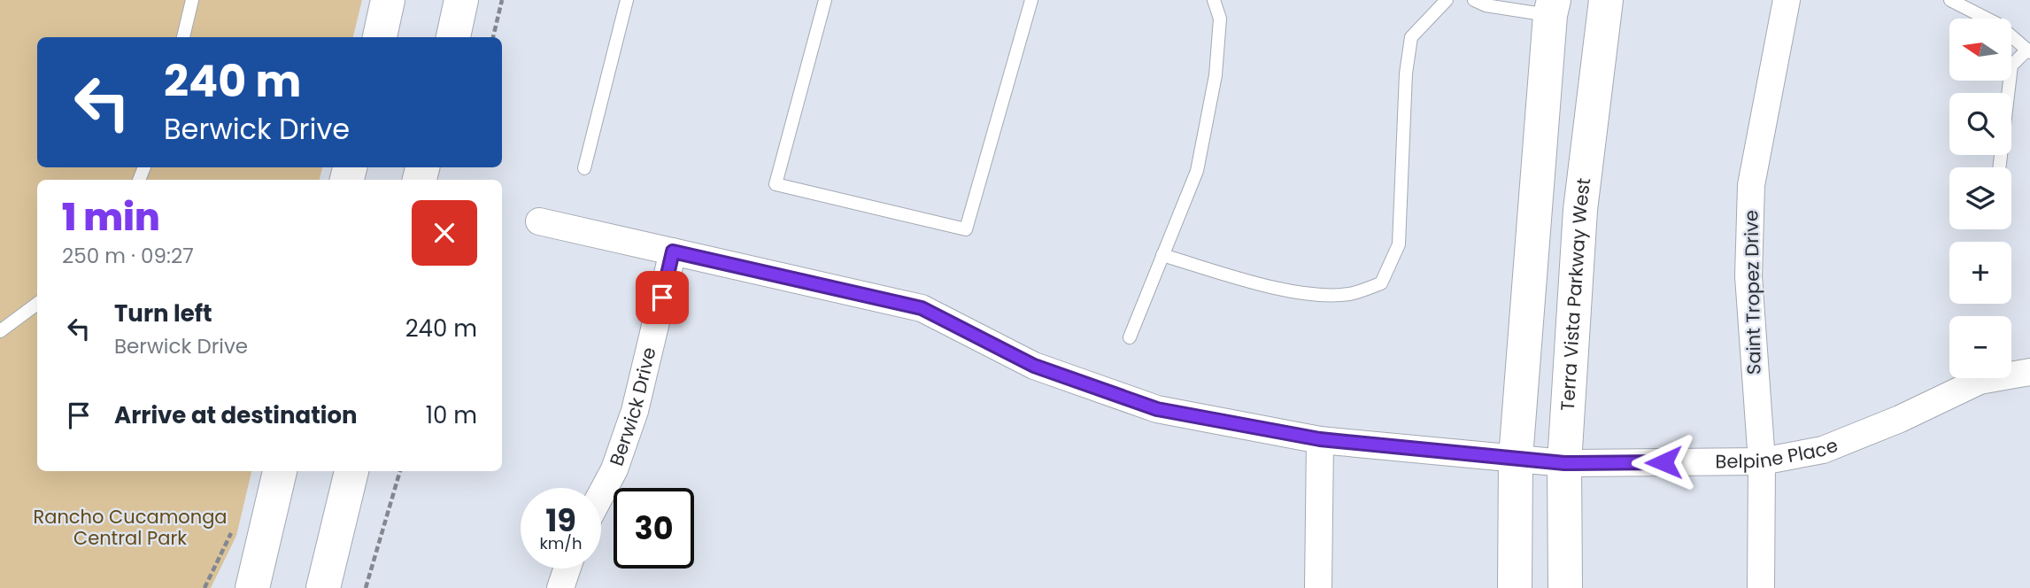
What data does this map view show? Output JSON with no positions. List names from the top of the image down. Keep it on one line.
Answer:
{"streets":{"street":["Saint Tropez Drive","Terra Vista Parkway West","Berwick Drive","Belpine Place"]},"crossings":[["Saint Tropez Drive","Belpine Place"],["Terra Vista Parkway West","Belpine Place"],["Berwick Drive","Belpine Place"]],"parks":["Rancho Cucamonga Central Park"],"north":"left","page":{"map_buttons":["+","−"],"turn":["240 m","Berwick Drive"],"heading":["1 min","250 m · 09:27"],"list":[{"name":"Turn left","note":"Berwick Drive","value":"240 m"},{"name":"Arrive at destination","value":"10 m"}],"speed":"19 km/h","limit":"30"}}
